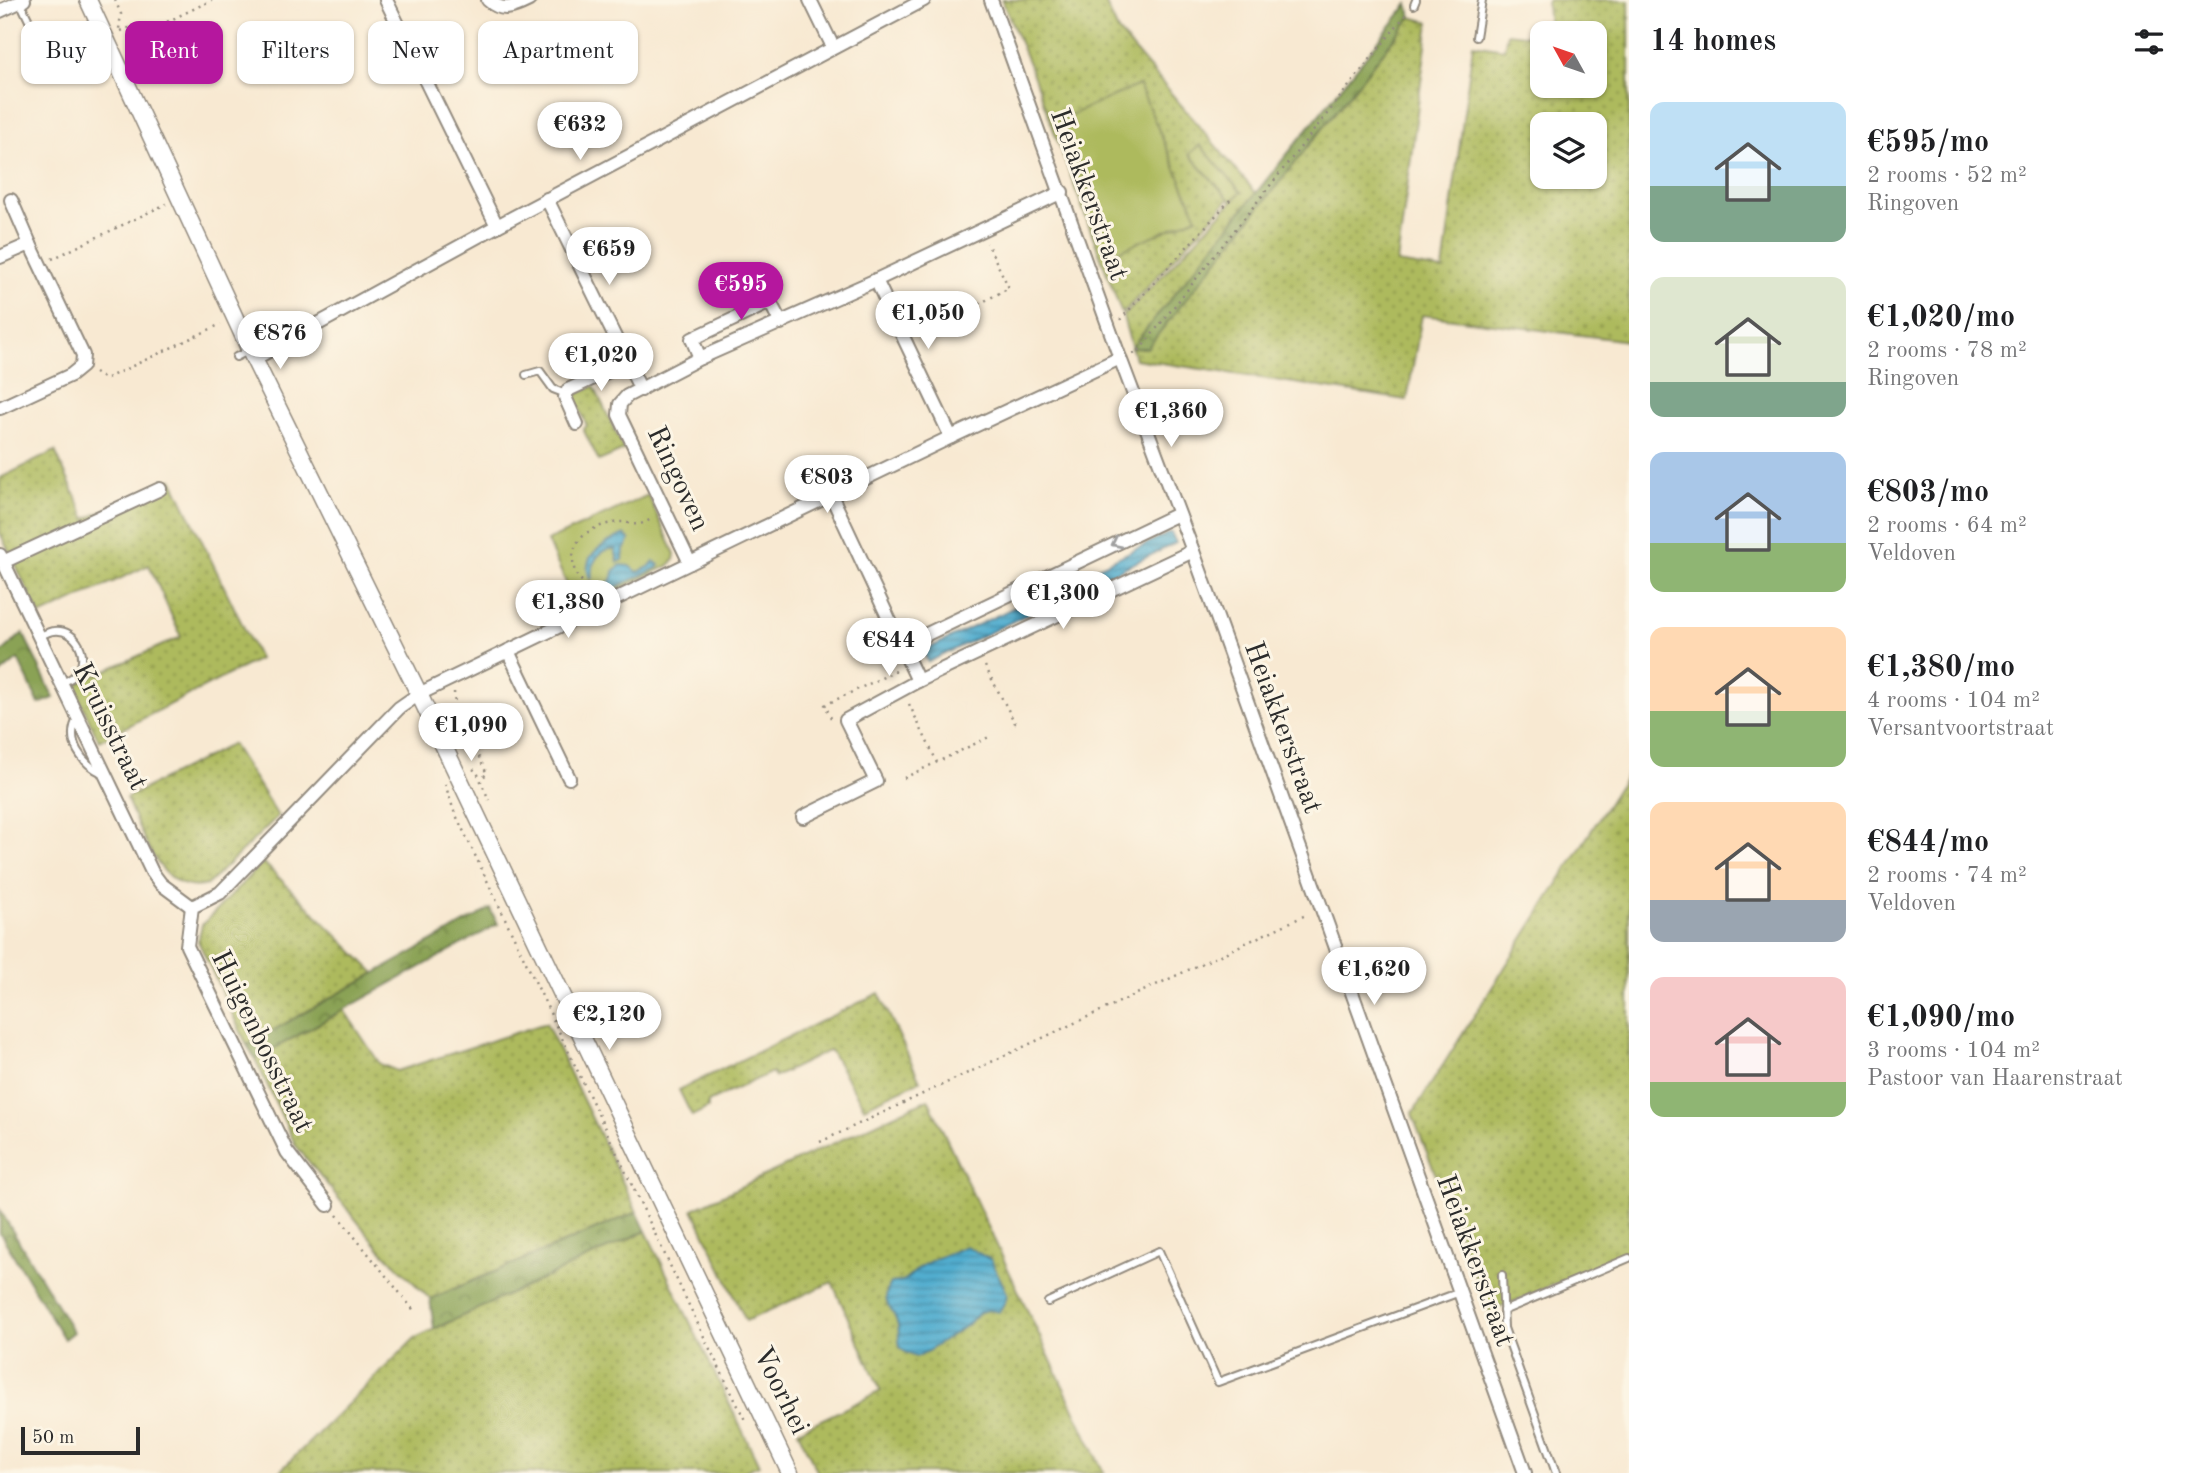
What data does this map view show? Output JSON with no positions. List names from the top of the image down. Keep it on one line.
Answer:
{"streets":{"street":["Heiakkerstraat","Ringoven","Kruisstraat","Huigenbosstraat","Voorhei"]},"crossings":[["Heiakkerstraat","Ringoven"],["Kruisstraat","Huigenbosstraat"]],"scale_bar":"50 m","north":"top left","page":{"heading":"14 homes","chip":["Buy","Rent","Filters","New","Apartment"],"list":[{"name":"€595/mo","note":"2 rooms · 52 m² · Ringoven"},{"name":"€1,020/mo","note":"2 rooms · 78 m² · Ringoven"},{"name":"€803/mo","note":"2 rooms · 64 m² · Veldoven"},{"name":"€1,380/mo","note":"4 rooms · 104 m² · Versantvoortstraat"},{"name":"€844/mo","note":"2 rooms · 74 m² · Veldoven"},{"name":"€1,090/mo","note":"3 rooms · 104 m² · Pastoor van Haarenstraat"}],"price":["€632","€659","€595","€1,050","€876","€1,020","€1,360","€803","€1,300","€1,380","€844","€1,090","€1,620","€2,120"],"scale":"50 m"}}
